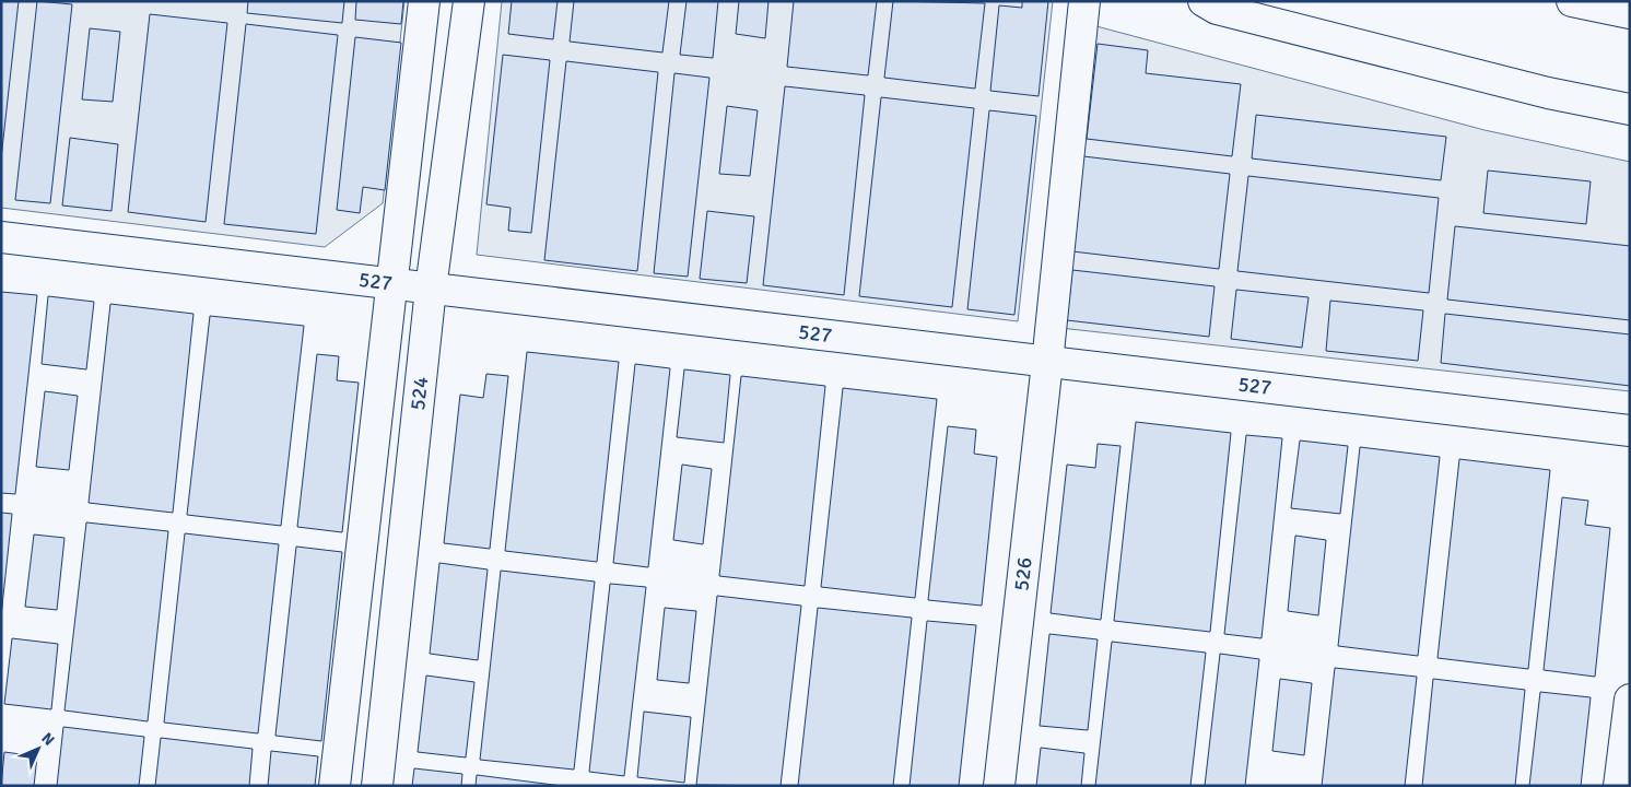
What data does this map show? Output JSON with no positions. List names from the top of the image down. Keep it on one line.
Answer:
{"streets":{"street":["527","524","526"]},"crossings":[["527","524"],["527","526"]],"north":"top right"}
